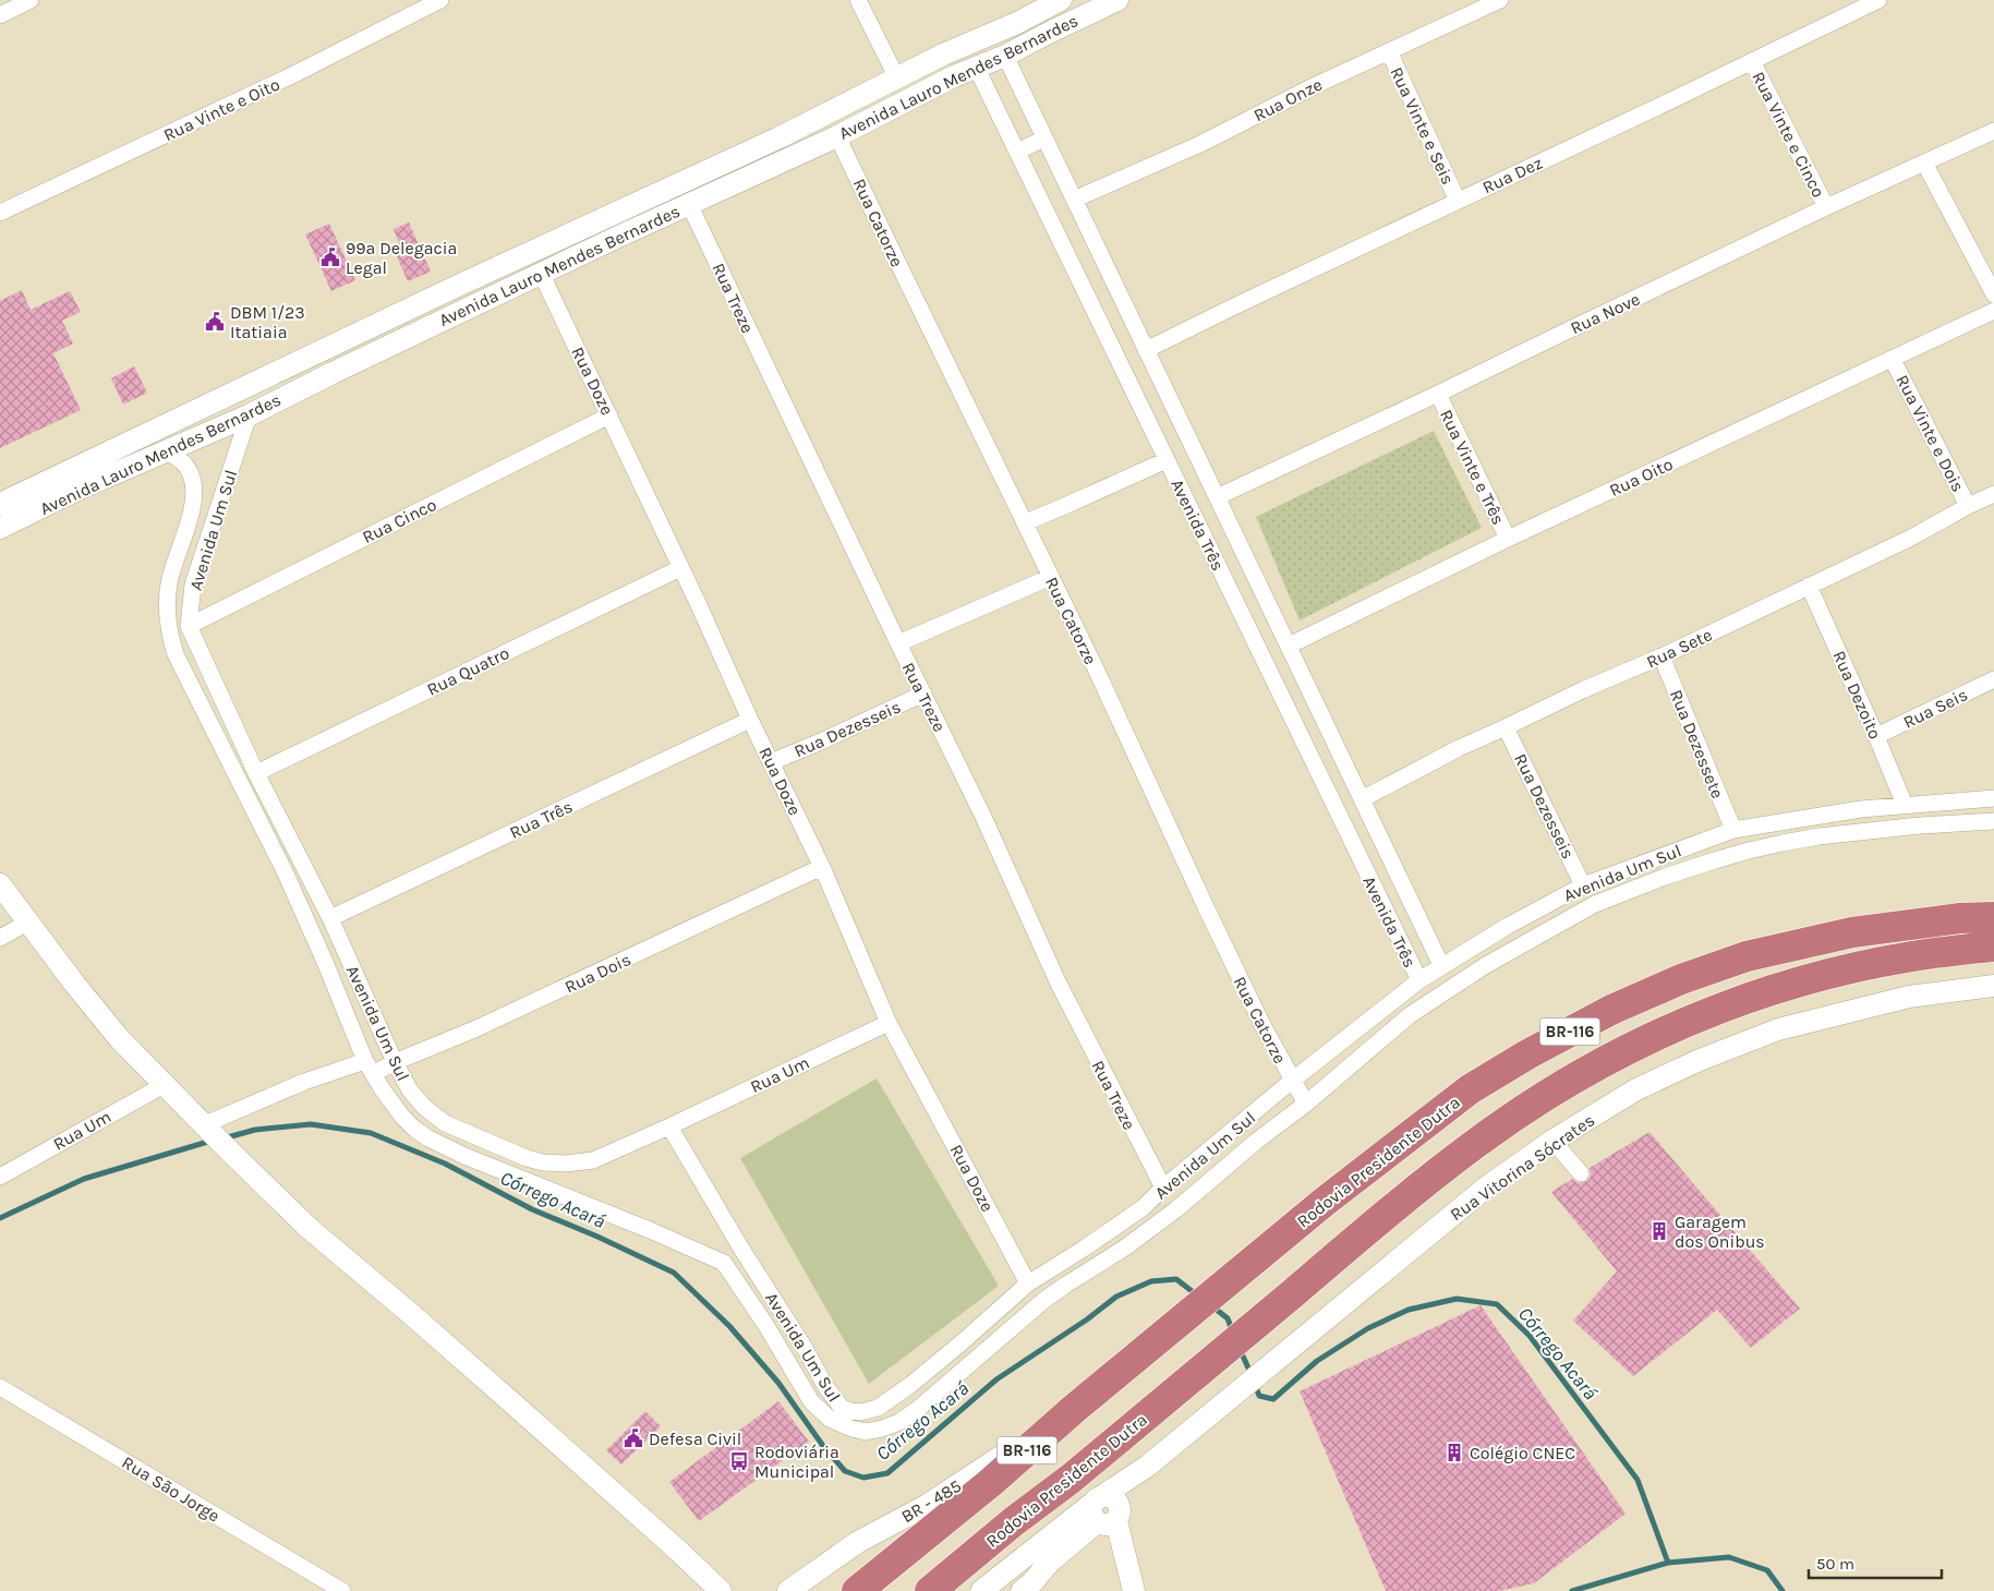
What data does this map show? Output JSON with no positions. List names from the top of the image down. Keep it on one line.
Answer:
{"streets":{"highway":["BR-116","Rodovia Presidente Dutra"],"street":["Avenida Lauro Mendes Bernardes","Rua Onze","Rua Vinte e Oito","Rua Vinte e Seis","Rua Vinte e Cinco","Rua Dez","Rua Catorze","Rua Treze","Rua Nove","Rua Doze","Rua Vinte e Dois","Rua Vinte e Três","Rua Oito","Rua Cinco","Avenida Três","Avenida Um Sul","Rua Sete","Rua Quatro","Rua Dezoito","Rua Seis","Rua Dezesseis","Rua Dezessete","Rua Três","Rua Dois","Rua Um","Rua Vitorina Sócrates","Rua São Jorge","BR - 485"]},"crossings":[["Avenida Lauro Mendes Bernardes","Rua Catorze"],["Avenida Lauro Mendes Bernardes","Rua Treze"],["Avenida Lauro Mendes Bernardes","Rua Doze"],["Avenida Lauro Mendes Bernardes","Avenida Três"],["Avenida Lauro Mendes Bernardes","Avenida Um Sul"],["Rua Onze","Rua Vinte e Seis"],["Rua Onze","Avenida Três"],["Rua Vinte e Seis","Rua Dez"],["Rua Vinte e Cinco","Rua Dez"],["Rua Vinte e Cinco","Rua Nove"],["Rua Dez","Avenida Três"],["Rua Catorze","Avenida Um Sul"],["Rua Treze","Avenida Um Sul"],["Rua Treze","Rua Dezesseis"],["Rua Nove","Rua Vinte e Três"],["Rua Nove","Avenida Três"],["Rua Doze","Rua Cinco"],["Rua Doze","Avenida Um Sul"],["Rua Doze","Rua Quatro"],["Rua Doze","Rua Dezesseis"],["Rua Doze","Rua Três"],["Rua Doze","Rua Dois"],["Rua Doze","Rua Um"],["Rua Vinte e Dois","Rua Oito"],["Rua Vinte e Dois","Rua Sete"],["Rua Vinte e Três","Rua Oito"],["Rua Oito","Avenida Três"],["Rua Cinco","Avenida Um Sul"],["Avenida Três","Avenida Um Sul"],["Avenida Três","Rua Sete"],["Avenida Um Sul","Rua Quatro"],["Avenida Um Sul","Rua Dezoito"],["Avenida Um Sul","Rua Dezesseis"],["Avenida Um Sul","Rua Dezessete"],["Avenida Um Sul","Rua Três"],["Avenida Um Sul","Rua Dois"],["Avenida Um Sul","Rua Um"],["Rua Sete","Rua Dezoito"],["Rua Sete","Rua Dezesseis"],["Rua Sete","Rua Dezessete"],["Rua Dezoito","Rua Seis"],["Rodovia Presidente Dutra","BR - 485"]],"water":["Córrego Acará"],"places":{"public building":["99ª Delegacia Legal","DBM 1/23 Itatiaia","Defesa Civil"],"building":["Garagem dos Onibus","Colégio CNEC"],"bus stop":["Rodoviária Municipal"]},"scale_bar":"50 m"}
